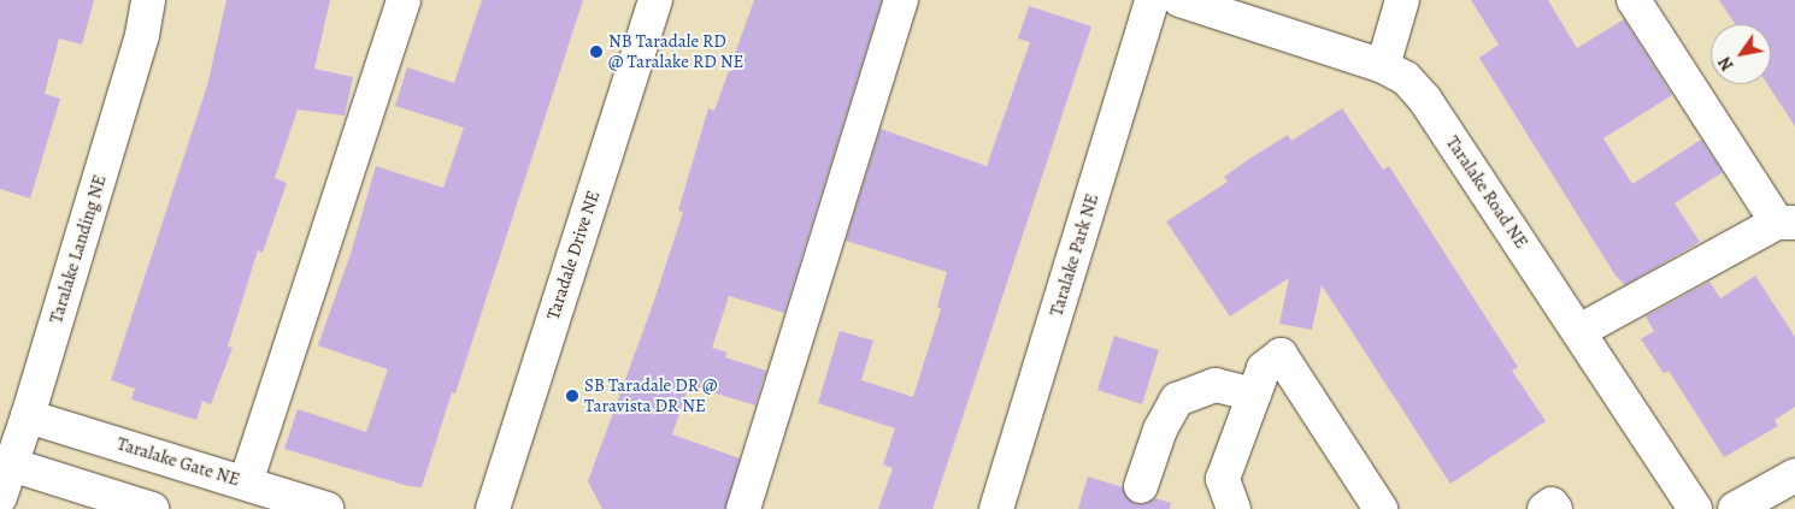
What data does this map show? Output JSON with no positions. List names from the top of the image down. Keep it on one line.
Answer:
{"streets":{"street":["Taralake Road NE","Taralake Landing NE","Taradale Drive NE","Taralake Park NE","Taralake Gate NE"]},"crossings":[["Taralake Landing NE","Taralake Gate NE"]],"places":["NB Taradale RD @ Taralake RD NE","SB Taradale DR @ Taravista DR NE"],"north":"bottom left"}
